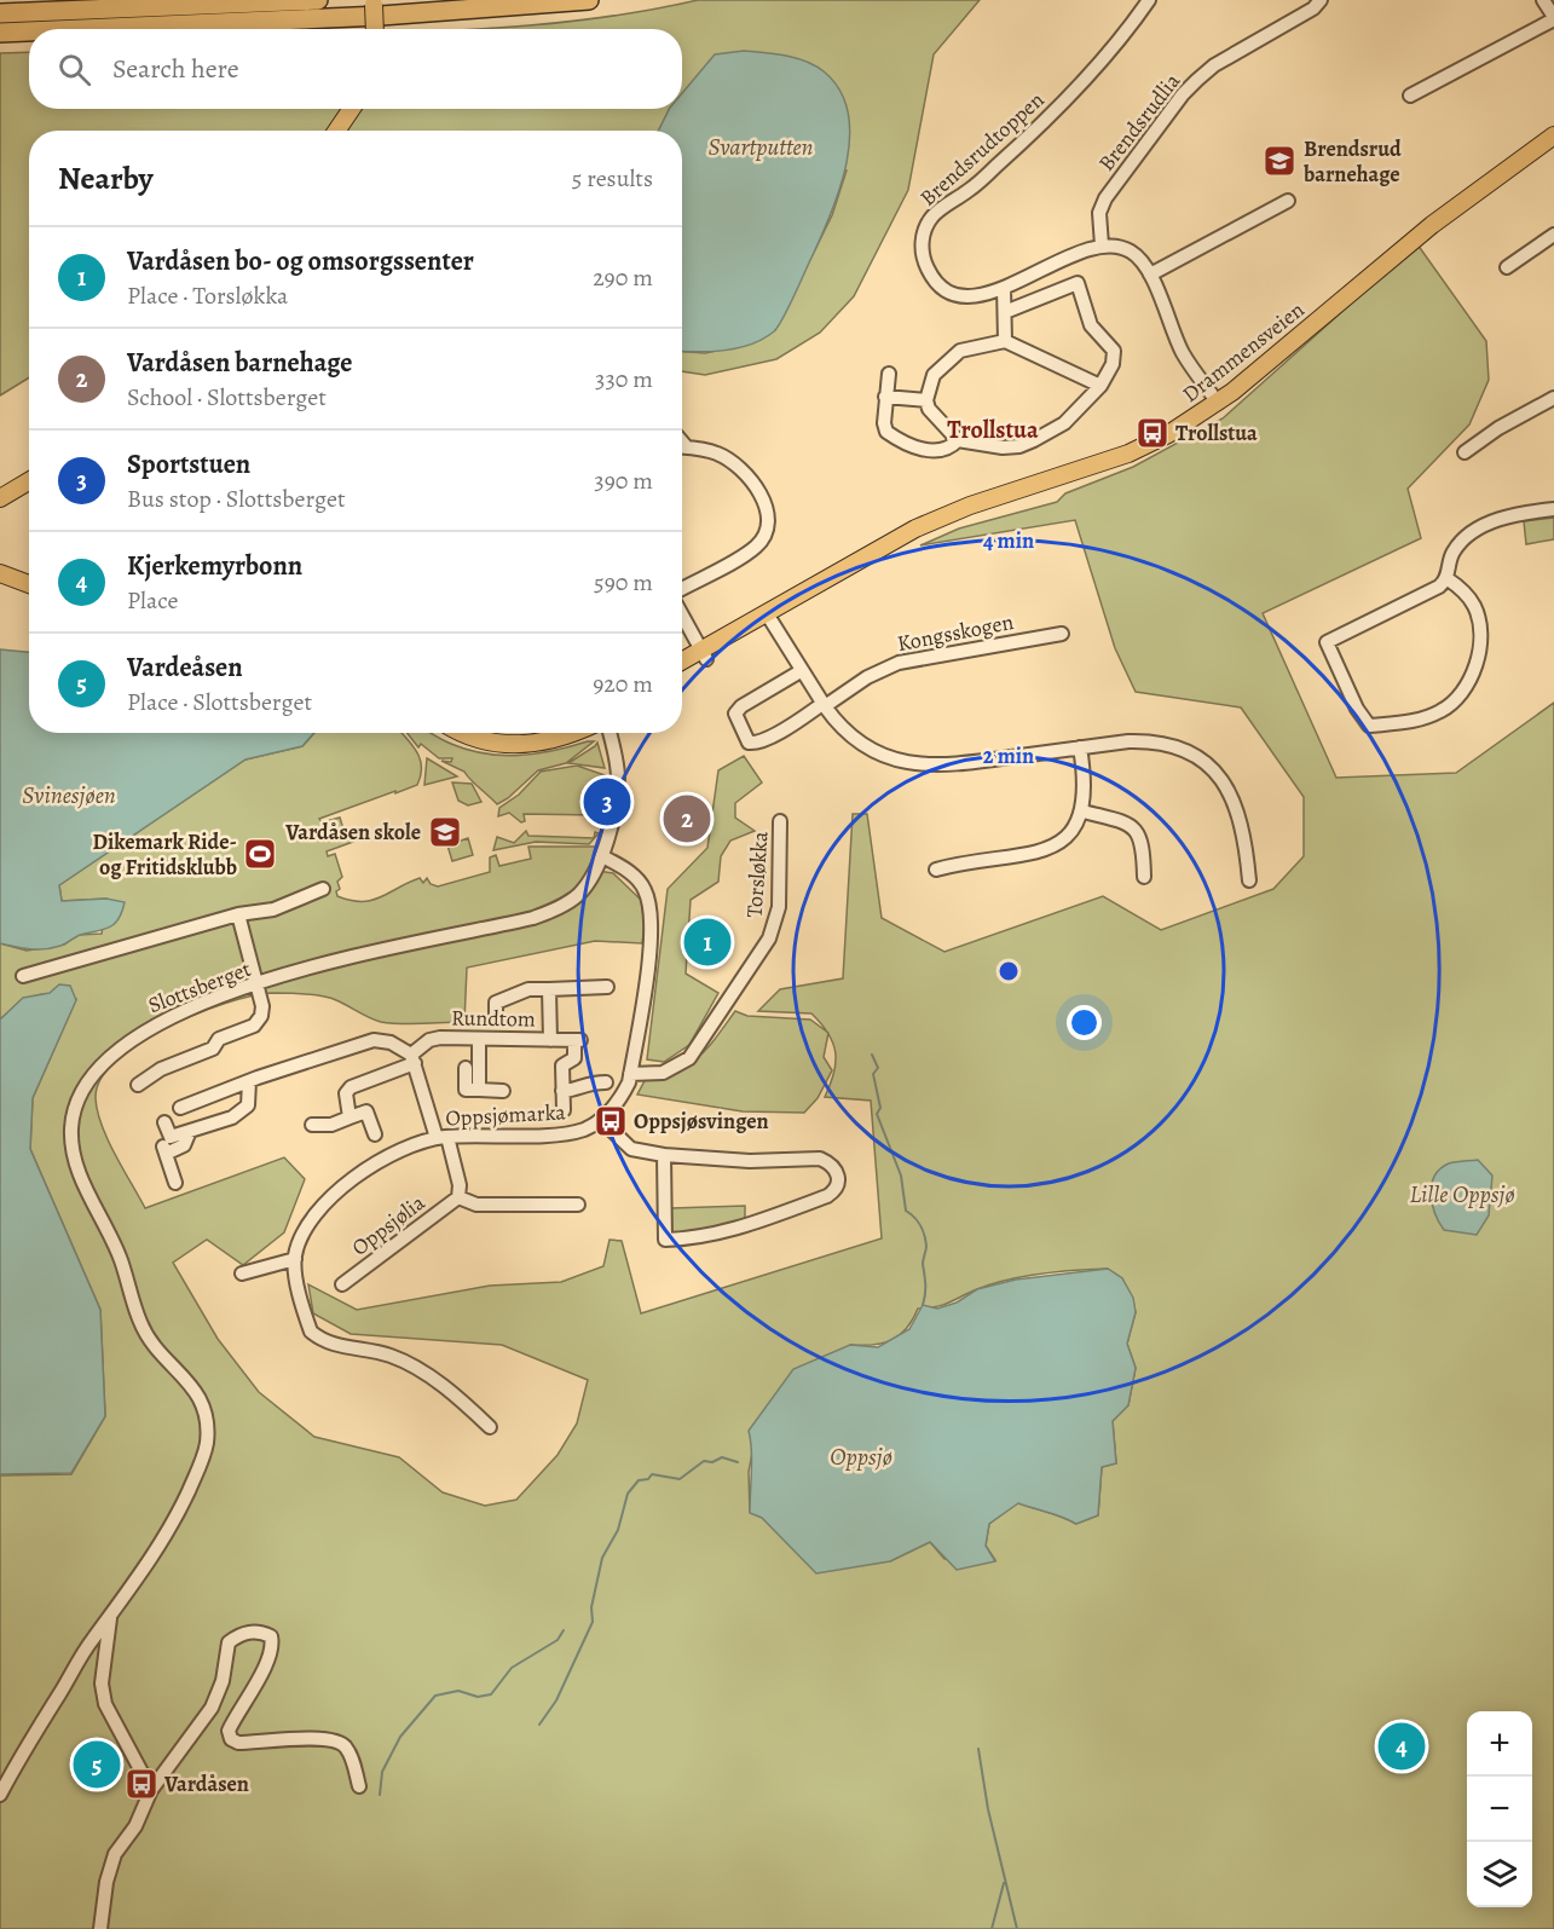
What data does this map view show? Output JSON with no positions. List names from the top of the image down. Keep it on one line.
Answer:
{"streets":{"main road":["Drammensveien"],"street":["Brendsrudlia","Brendsrudtoppen","Kongsskogen","Torsløkka","Slottsberget","Rundtom","Oppsjømarka","Oppsjølia"]},"crossings":[["Brendsrudlia","Brendsrudtoppen"],["Oppsjømarka","Oppsjølia"]],"districts":["Trollstua"],"water":["Svartputten","Svinesjøen","Lille Oppsjø","Oppsjø"],"places":{"school or university":["Brendsrud barnehage","Vardåsen skole"],"bus stop":["Trollstua","Oppsjøsvingen","Vardåsen"],"sports":["Dikemark Ride- og Fritidsklubb"]},"page":{"search":"Search here","heading":["Nearby","5 results"],"list":[{"mark":"1","name":"Vardåsen bo- og omsorgssenter","note":"Place · Torsløkka","value":"290 m"},{"mark":"2","name":"Vardåsen barnehage","note":"School · Slottsberget","value":"330 m"},{"mark":"3","name":"Sportstuen","note":"Bus stop · Slottsberget","value":"390 m"},{"mark":"4","name":"Kjerkemyrbonn","note":"Place","value":"590 m"},{"mark":"5","name":"Vardeåsen","note":"Place · Slottsberget","value":"920 m"}],"pins":["3","2","1","4","5"],"map_buttons":["+","−"]},"rings":["4 min","2 min"]}
